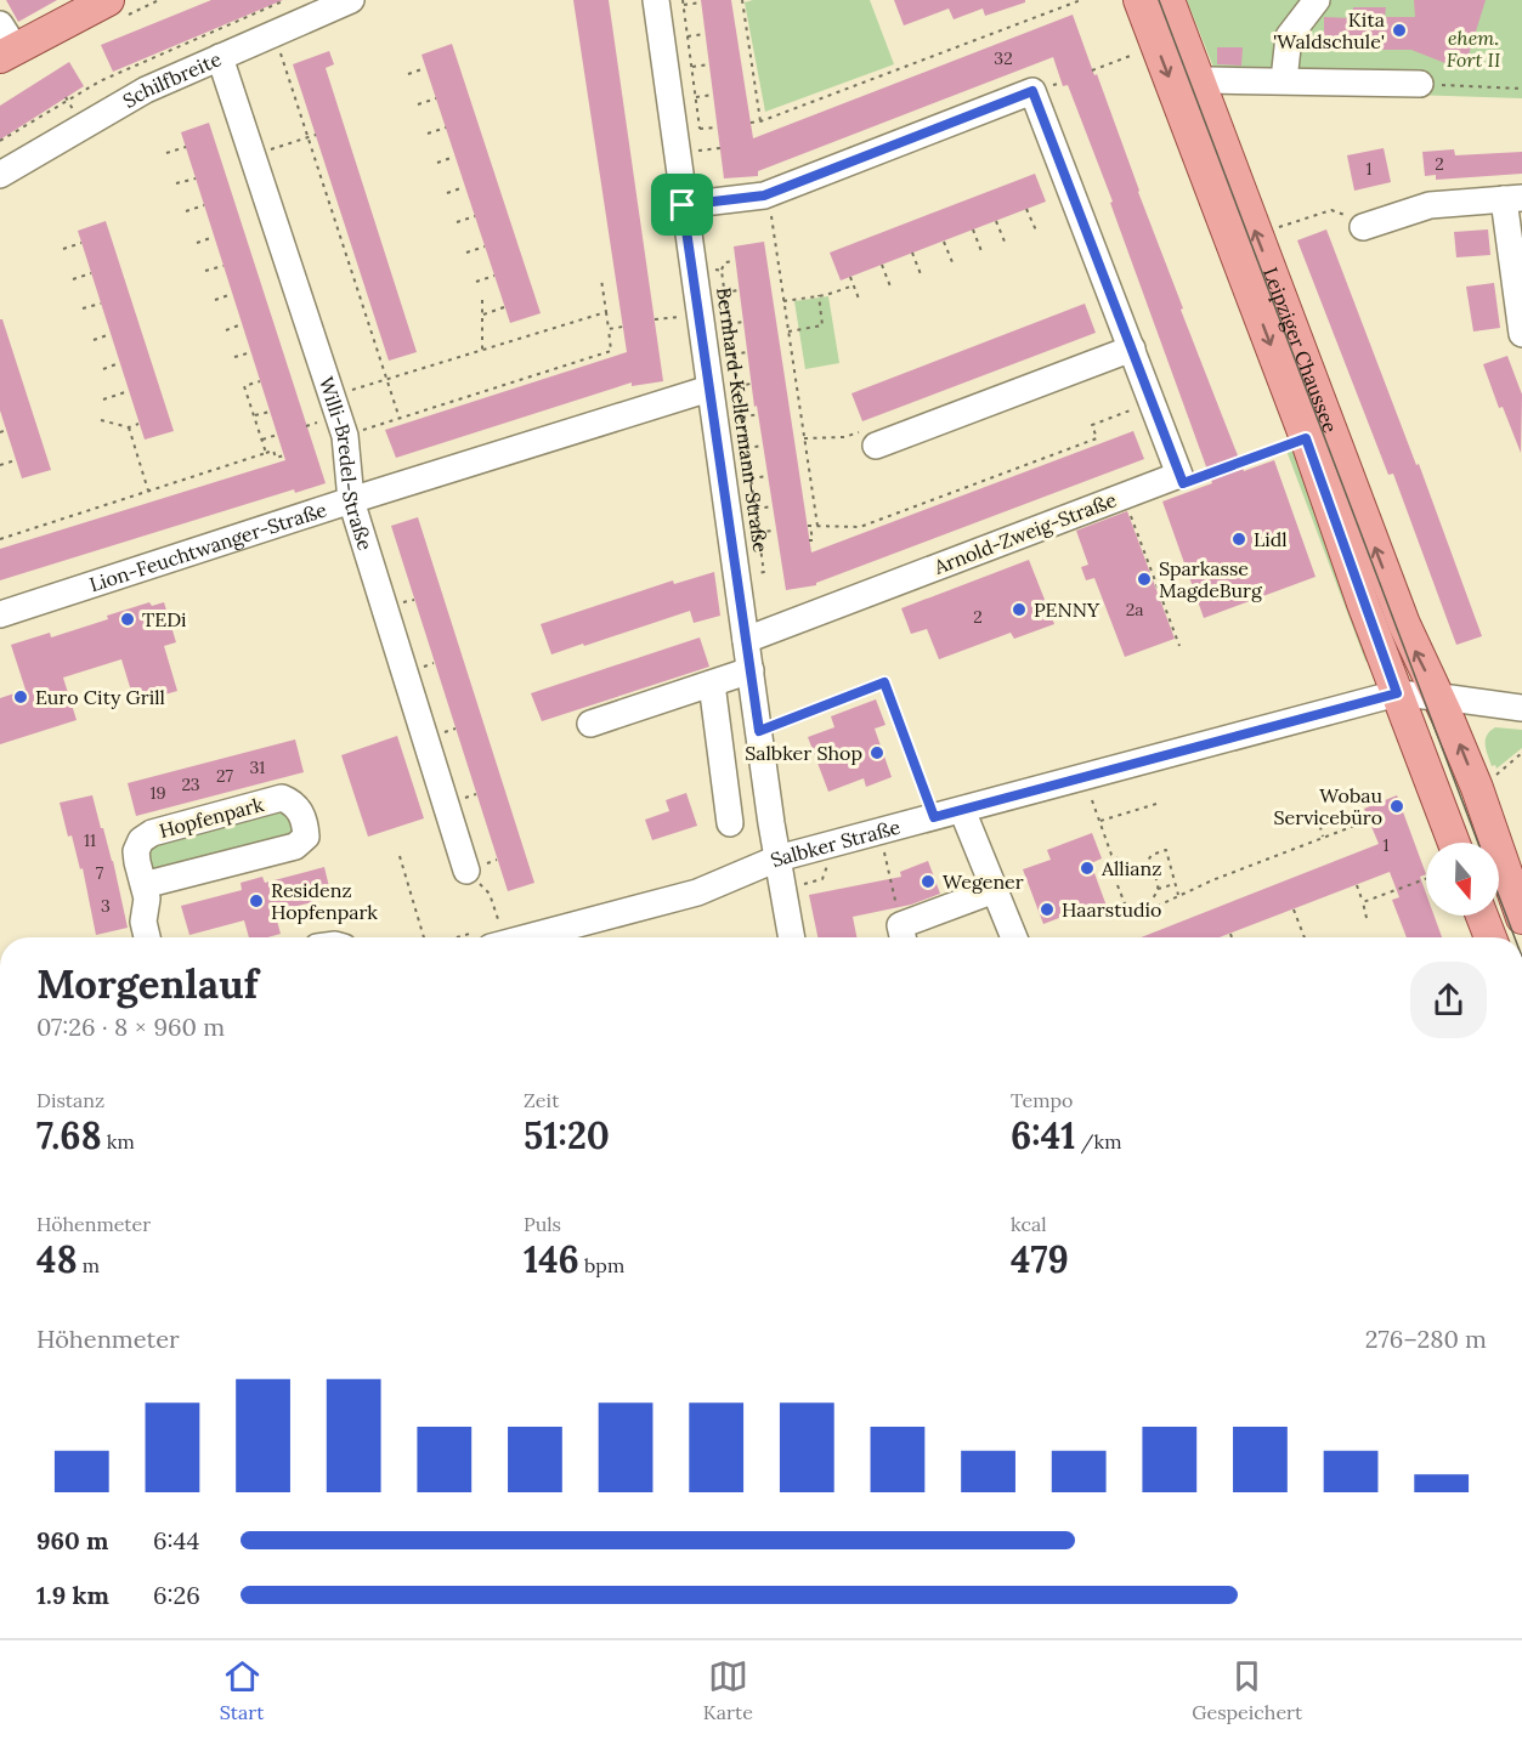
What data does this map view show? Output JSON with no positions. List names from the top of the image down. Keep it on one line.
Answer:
{"streets":{"main road":["Leipziger Chaussee"],"street":["Schilfbreite","Bernhard-Kellermann-Straße","Willi-Bredel-Straße","Arnold-Zweig-Straße","Lion-Feuchtwanger-Straße","Hopfenpark","Salbker Straße"]},"crossings":[["Schilfbreite","Willi-Bredel-Straße"],["Leipziger Chaussee","Salbker Straße"],["Bernhard-Kellermann-Straße","Arnold-Zweig-Straße"],["Bernhard-Kellermann-Straße","Lion-Feuchtwanger-Straße"],["Bernhard-Kellermann-Straße","Salbker Straße"],["Willi-Bredel-Straße","Lion-Feuchtwanger-Straße"]],"parks":["ehem. Fort II"],"places":["Kita 'Waldschule'","Lidl","Sparkasse MagdeBurg","PENNY","TEDi","Euro City Grill","Salbker Shop","Wobau Servicebüro","Allianz","Wegener","Residenz Hopfenpark","Haarstudio"],"house_numbers":["32","2","1","2a","2","31","27","23","19","11","1","7","3"],"north":"bottom","page":{"heading":["Morgenlauf","07:26 · 8 × 960 m"],"stats":[["Distanz","7.68 km"],["Zeit","51:20"],["Tempo","6:41 /km"],["Höhenmeter","48 m"],["Puls","146 bpm"],["kcal","479"]],"chart":["Höhenmeter","276–280 m"],"list":[{"name":"960 m","note":"6:44"},{"name":"1.9 km","note":"6:26"}],"tabs":["Start","Karte","Gespeichert"]}}
